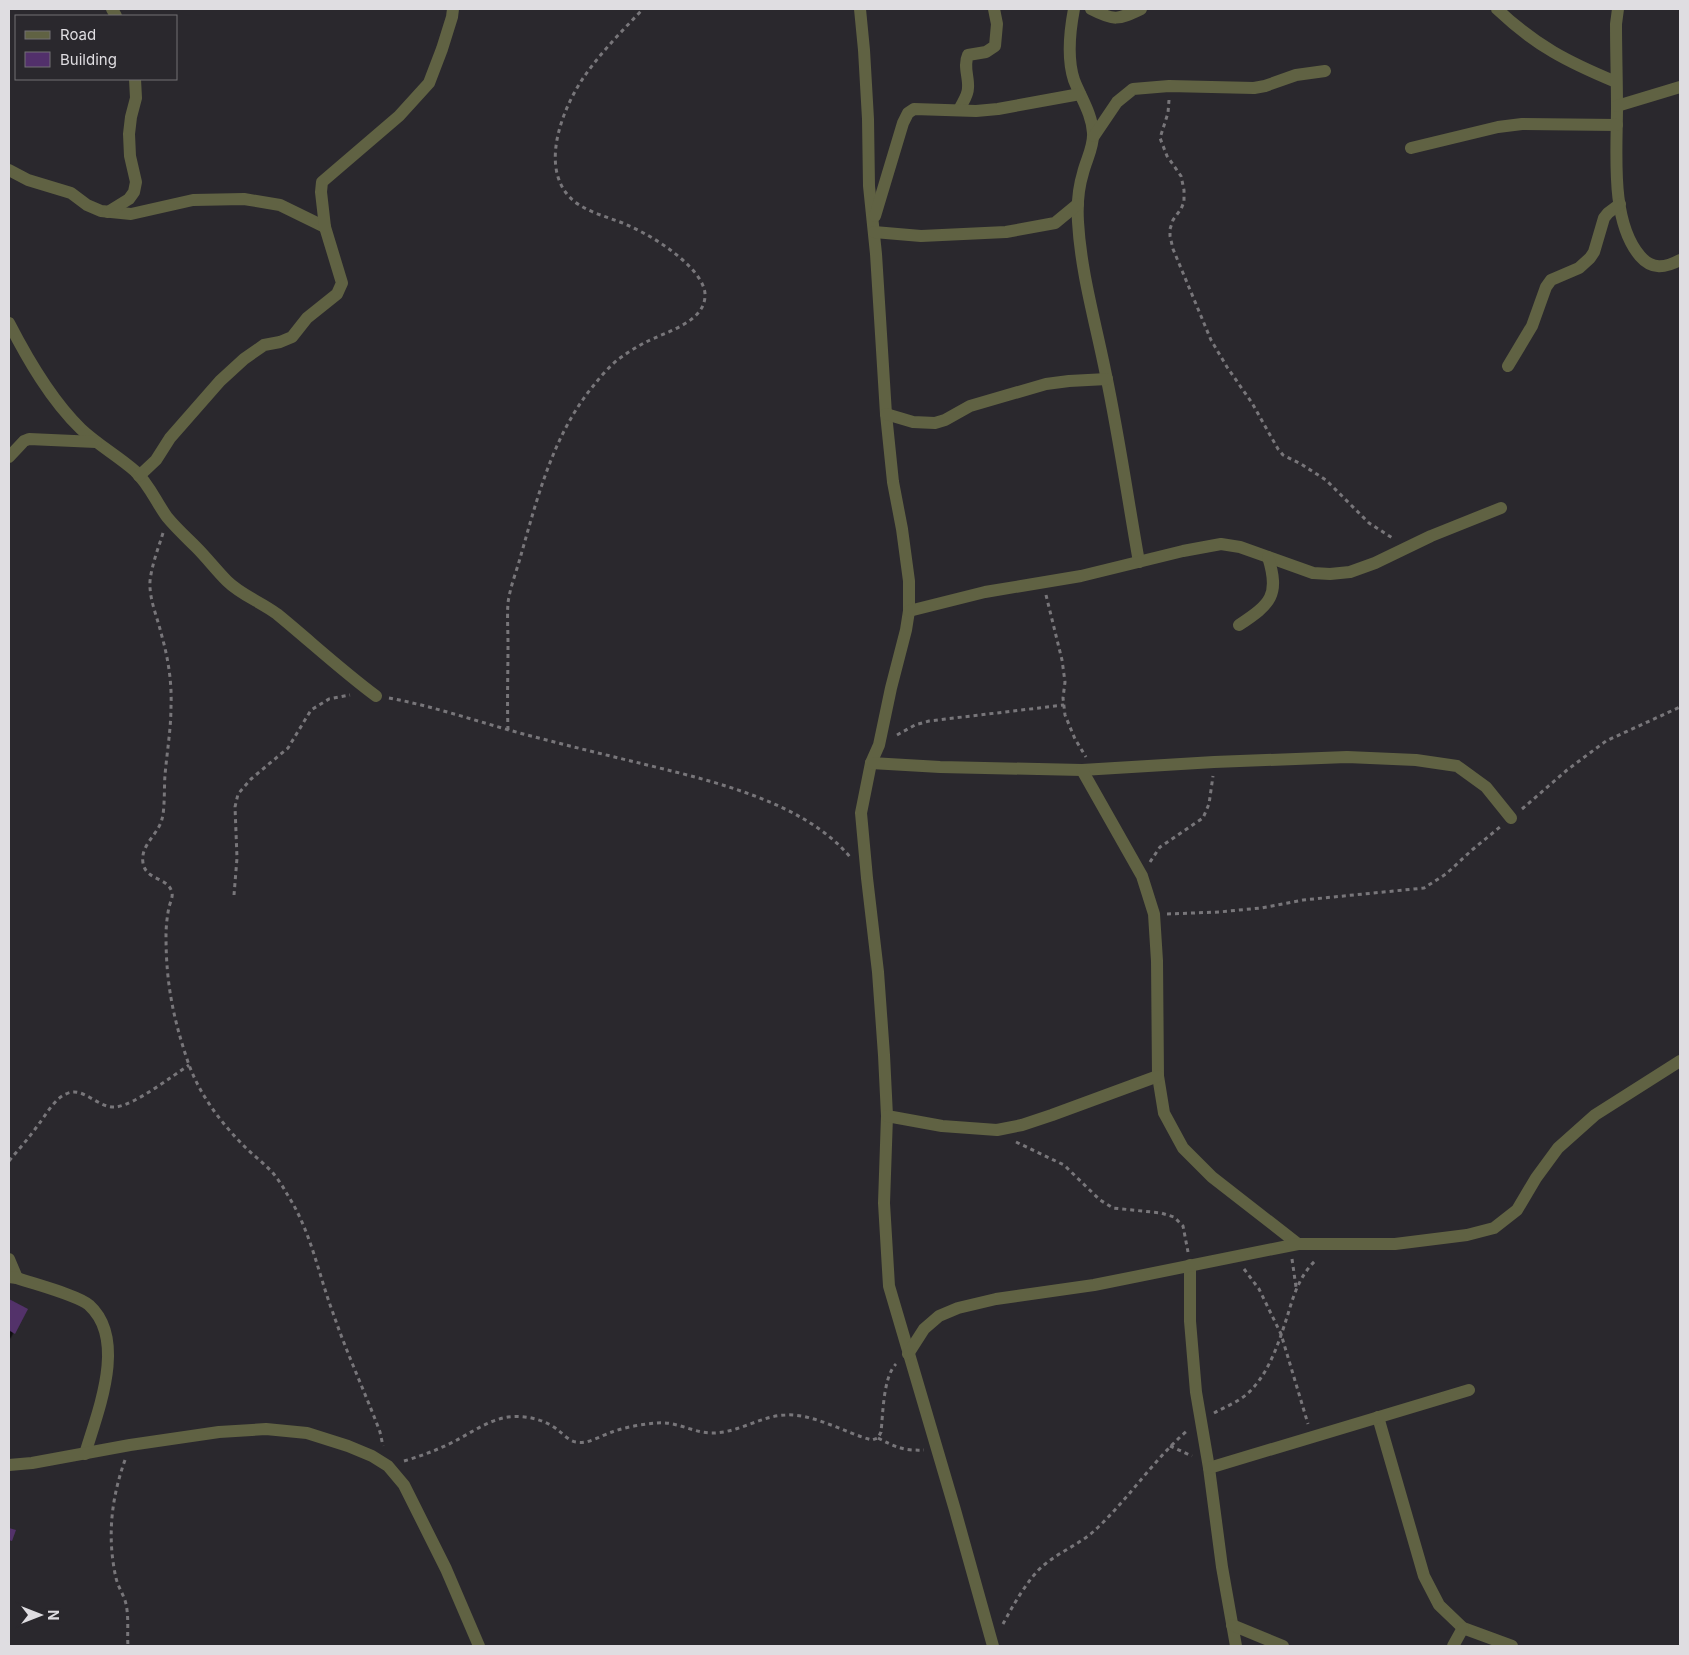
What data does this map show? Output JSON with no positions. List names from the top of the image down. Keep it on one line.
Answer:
{"legend":["Road","Building"],"north":"right"}
